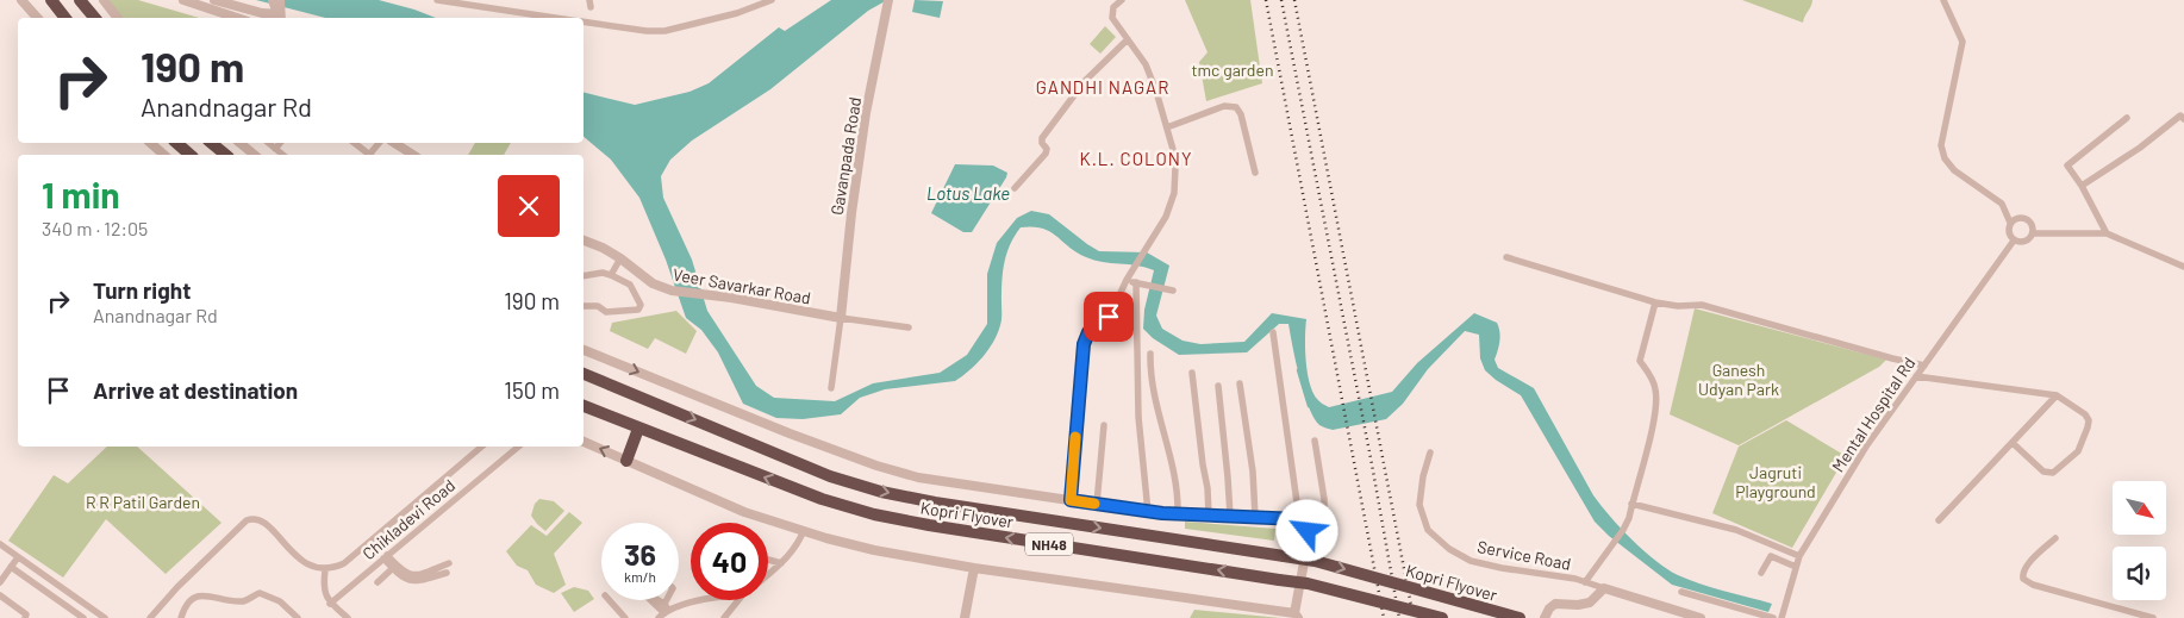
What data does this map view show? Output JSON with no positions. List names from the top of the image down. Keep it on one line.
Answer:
{"streets":{"highway":["Kopri Flyover","NH48"],"street":["Gavanpada Road","Veer Savarkar Road","Mental Hospital Rd","Chikladevi Road","Service Road"]},"crossings":[["Gavanpada Road","Veer Savarkar Road"],["Kopri Flyover","NH48"]],"districts":["GANDHI NAGAR","K.L. COLONY"],"water":["Lotus Lake"],"parks":["tmc garden","Ganesh Udyan Park","Jagruti Playground","R R Patil Garden"],"north":"bottom right","page":{"turn":["190 m","Anandnagar Rd"],"heading":["1 min","340 m · 12:05"],"list":[{"name":"Turn right","note":"Anandnagar Rd","value":"190 m"},{"name":"Arrive at destination","value":"150 m"}],"speed":"36 km/h","limit":"40"}}
